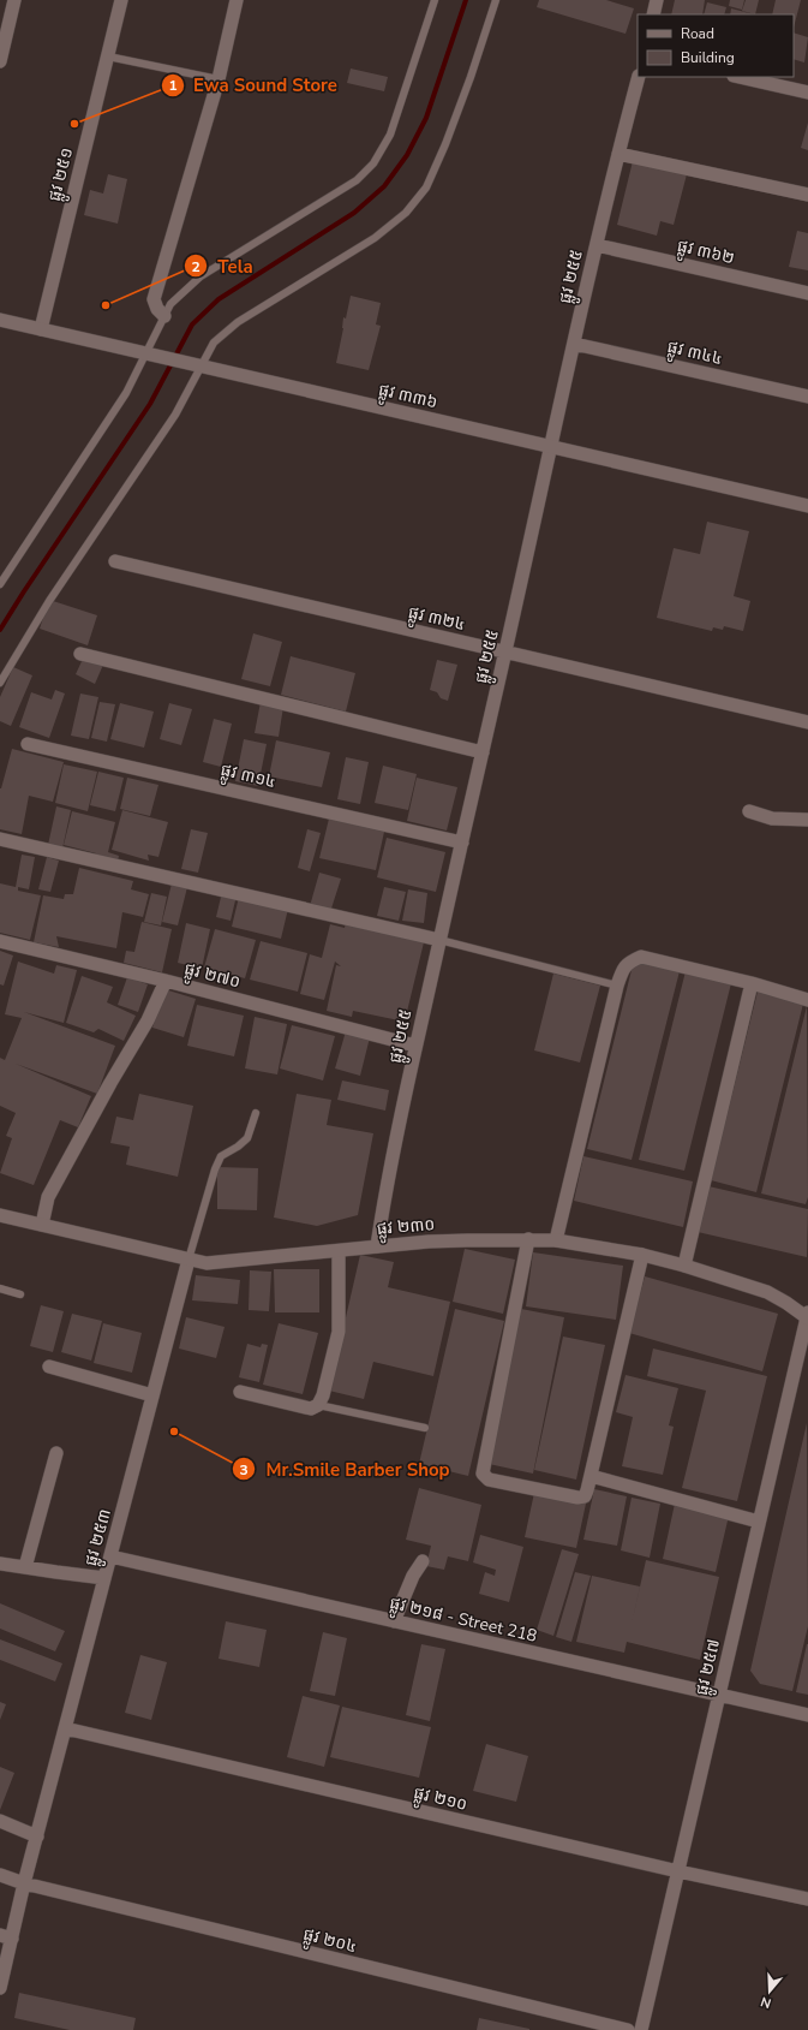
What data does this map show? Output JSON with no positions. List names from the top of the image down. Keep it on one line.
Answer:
{"streets":{"street":["ផ្លូវ ២៥១","ផ្លូវ ៣៦២","ផ្លូវ ២៥៥","ផ្លូវ ៣៤៤","ផ្លូវ ៣៣៦","ផ្លូវ ៣២៤","ផ្លូវ ៣១៤","ផ្លូវ ២៧០","ផ្លូវ ២៣០","ផ្លូវ ២៥៣","ផ្លូវ ២១៨ - Street 218","ផ្លូវ ២៥៧","ផ្លូវ ២១០","ផ្លូវ ២០៤"]},"crossings":[["ផ្លូវ ២៥១","ផ្លូវ ៣៣៦"],["ផ្លូវ ៣៦២","ផ្លូវ ២៥៥"],["ផ្លូវ ២៥៥","ផ្លូវ ៣៤៤"],["ផ្លូវ ២៥៥","ផ្លូវ ៣៣៦"],["ផ្លូវ ២៥៥","ផ្លូវ ៣២៤"],["ផ្លូវ ២៥៥","ផ្លូវ ៣១៤"],["ផ្លូវ ២៥៥","ផ្លូវ ២៧០"],["ផ្លូវ ២៥៥","ផ្លូវ ២៣០"],["ផ្លូវ ២៣០","ផ្លូវ ២៥៣"],["ផ្លូវ ២៣០","ផ្លូវ ២៥៧"],["ផ្លូវ ២៥៣","ផ្លូវ ២១៨ - Street 218"],["ផ្លូវ ២៥៣","ផ្លូវ ២១០"],["ផ្លូវ ២៥៣","ផ្លូវ ២០៤"],["ផ្លូវ ២១៨ - Street 218","ផ្លូវ ២៥៧"],["ផ្លូវ ២៥៧","ផ្លូវ ២១០"]],"places":["Ewa Sound Store","Tela","Mr.Smile Barber Shop"],"legend":["Road","Building"],"north":"bottom"}
